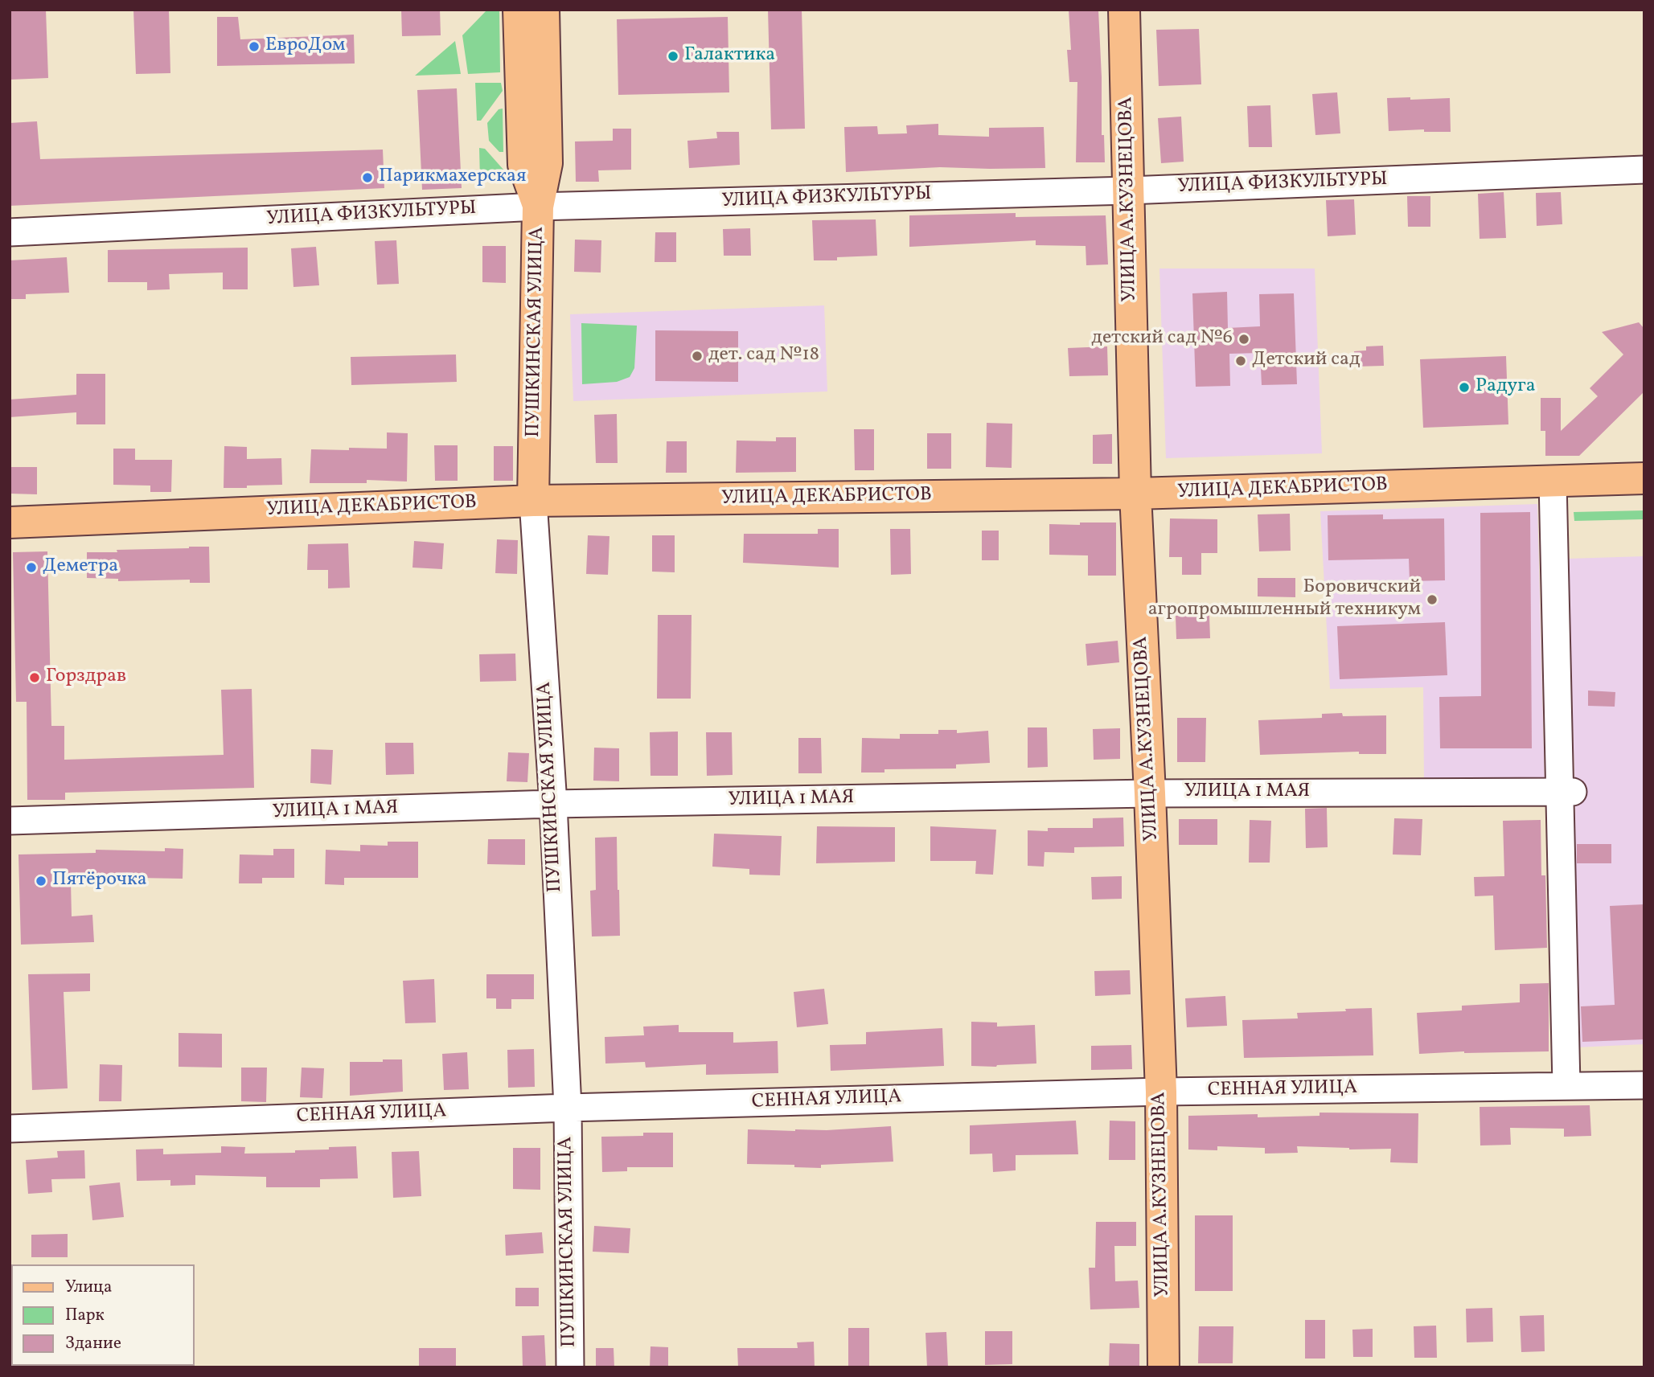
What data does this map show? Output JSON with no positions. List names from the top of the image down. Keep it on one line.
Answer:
{"streets":{"main road":["УЛИЦА А.КУЗНЕЦОВА","ПУШКИНСКАЯ УЛИЦА","УЛИЦА ДЕКАБРИСТОВ"],"street":["УЛИЦА ФИЗКУЛЬТУРЫ","УЛИЦА 1 МАЯ","СЕННАЯ УЛИЦА"]},"crossings":[["УЛИЦА ФИЗКУЛЬТУРЫ","УЛИЦА А.КУЗНЕЦОВА"],["УЛИЦА ФИЗКУЛЬТУРЫ","ПУШКИНСКАЯ УЛИЦА"],["УЛИЦА А.КУЗНЕЦОВА","УЛИЦА ДЕКАБРИСТОВ"],["УЛИЦА А.КУЗНЕЦОВА","УЛИЦА 1 МАЯ"],["УЛИЦА А.КУЗНЕЦОВА","СЕННАЯ УЛИЦА"],["ПУШКИНСКАЯ УЛИЦА","УЛИЦА ДЕКАБРИСТОВ"],["ПУШКИНСКАЯ УЛИЦА","УЛИЦА 1 МАЯ"],["ПУШКИНСКАЯ УЛИЦА","СЕННАЯ УЛИЦА"]],"places":["ЕвроДом","Галактика","Парикмахерская","детский сад №6","дет. сад №18","Детский сад","Радуга","Деметра","Боровичский агропромышленный техникум","Горздрав","Пятёрочка"],"legend":["Улица","Парк","Здание"]}
